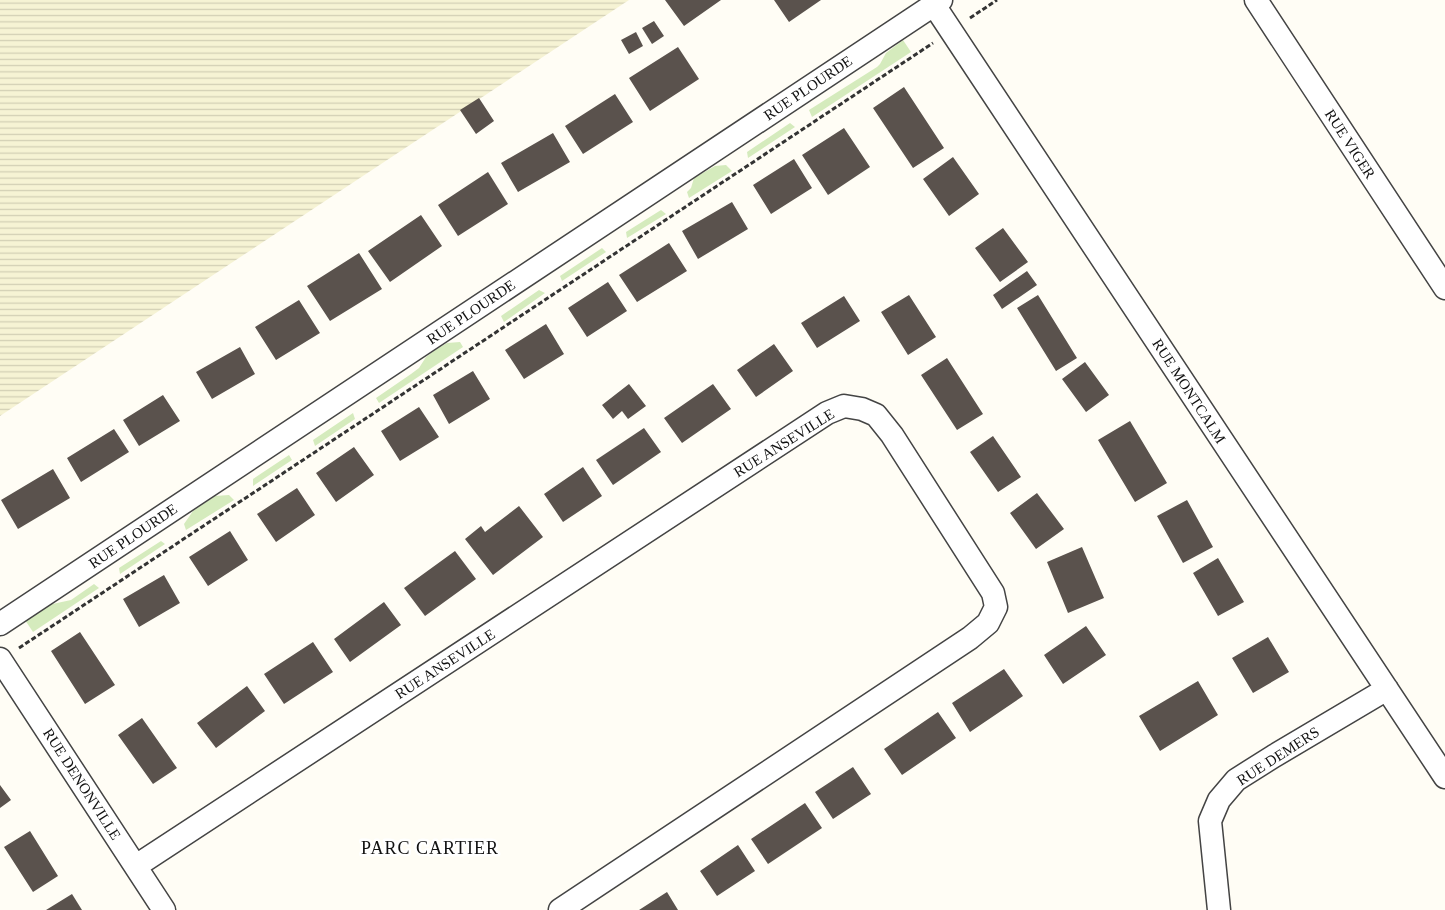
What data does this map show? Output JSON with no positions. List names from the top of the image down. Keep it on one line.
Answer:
{"streets":{"street":["RUE PLOURDE","RUE VIGER","RUE MONTCALM","RUE ANSEVILLE","RUE DEMERS","RUE DENONVILLE"]},"crossings":[["RUE PLOURDE","RUE MONTCALM"],["RUE MONTCALM","RUE DEMERS"],["RUE ANSEVILLE","RUE DENONVILLE"]],"districts":["PARC CARTIER"]}
